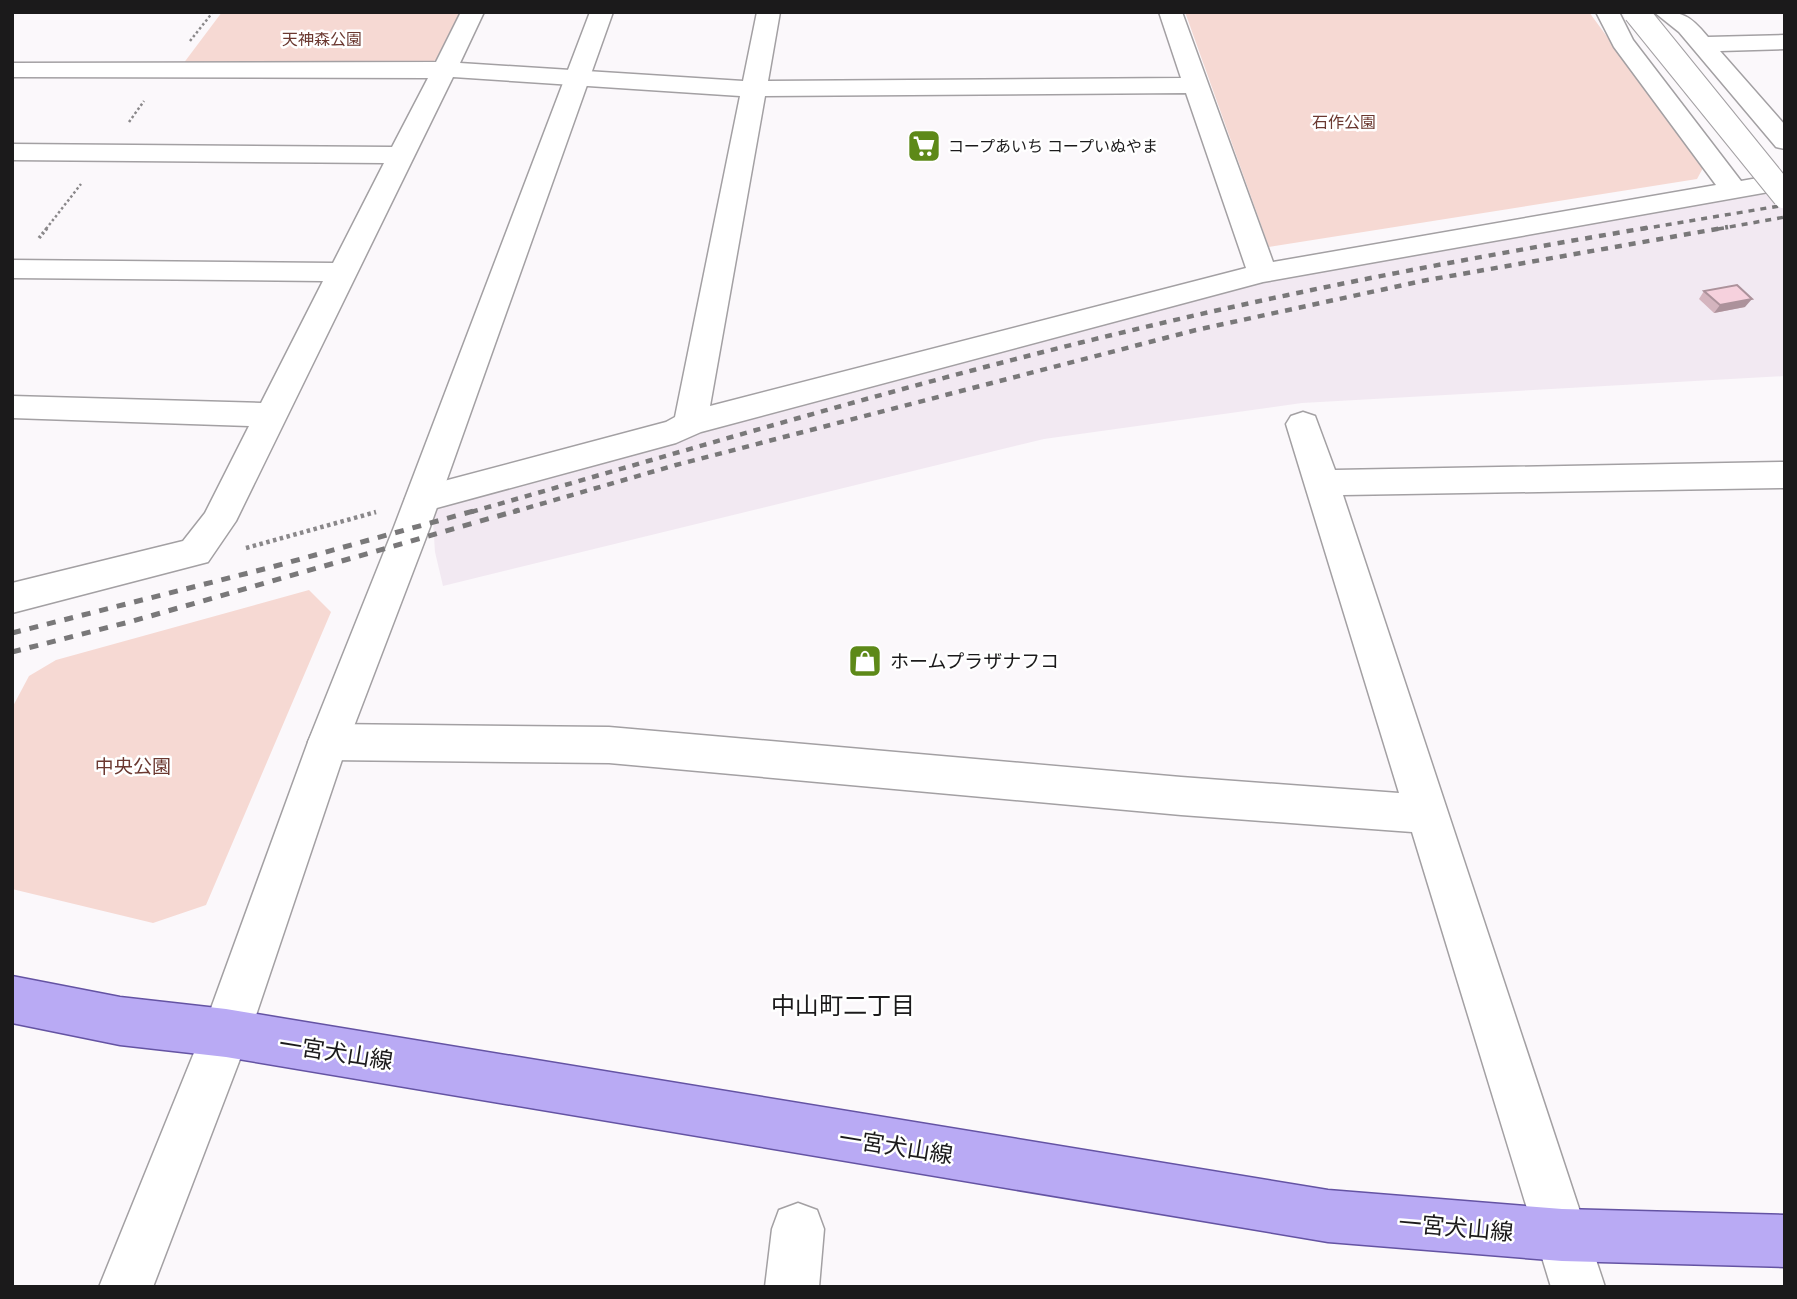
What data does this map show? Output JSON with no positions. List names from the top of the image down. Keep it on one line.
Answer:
{"streets":{"main road":["一宮犬山線"]},"districts":["中山町二丁目"],"parks":["天神森公園","石作公園","中央公園"],"places":{"supermarket":["コープあいち コープいぬやま"],"shop":["ホームプラザナフコ"]}}
